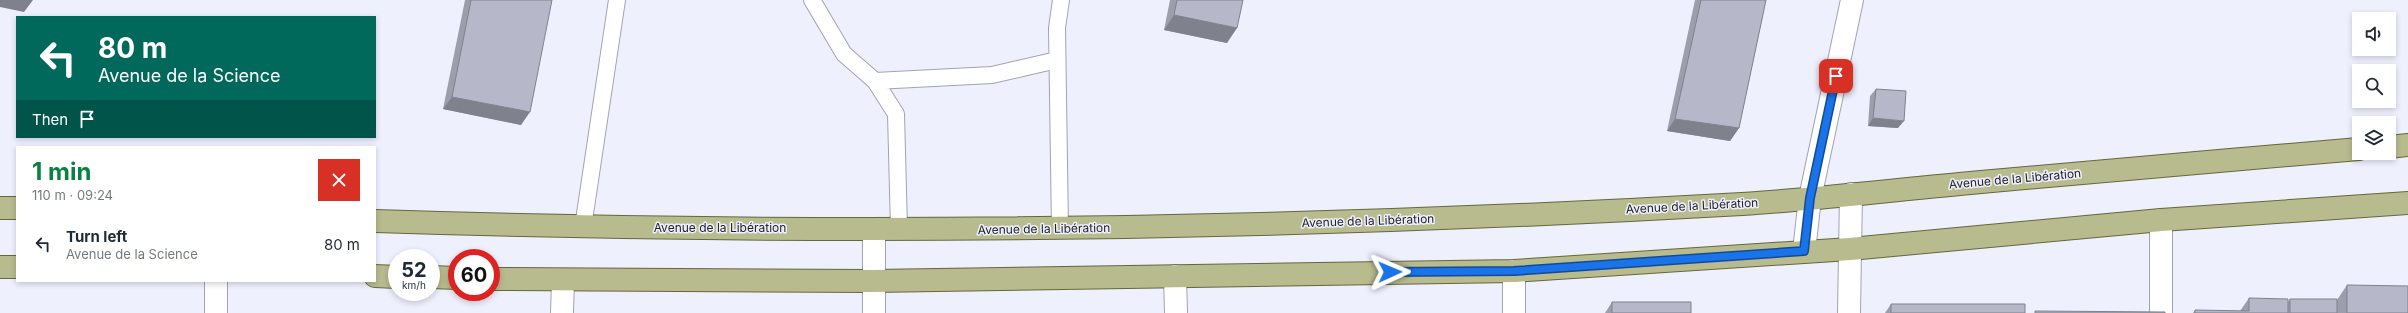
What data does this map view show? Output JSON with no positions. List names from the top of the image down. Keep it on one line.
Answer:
{"streets":{"main road":["Avenue de la Libération"]},"page":{"turn":["80 m","Avenue de la Science"],"then":"Then","heading":["1 min","110 m · 09:24"],"list":[{"name":"Turn left","note":"Avenue de la Science","value":"80 m"}],"speed":"52 km/h","limit":"60"}}
